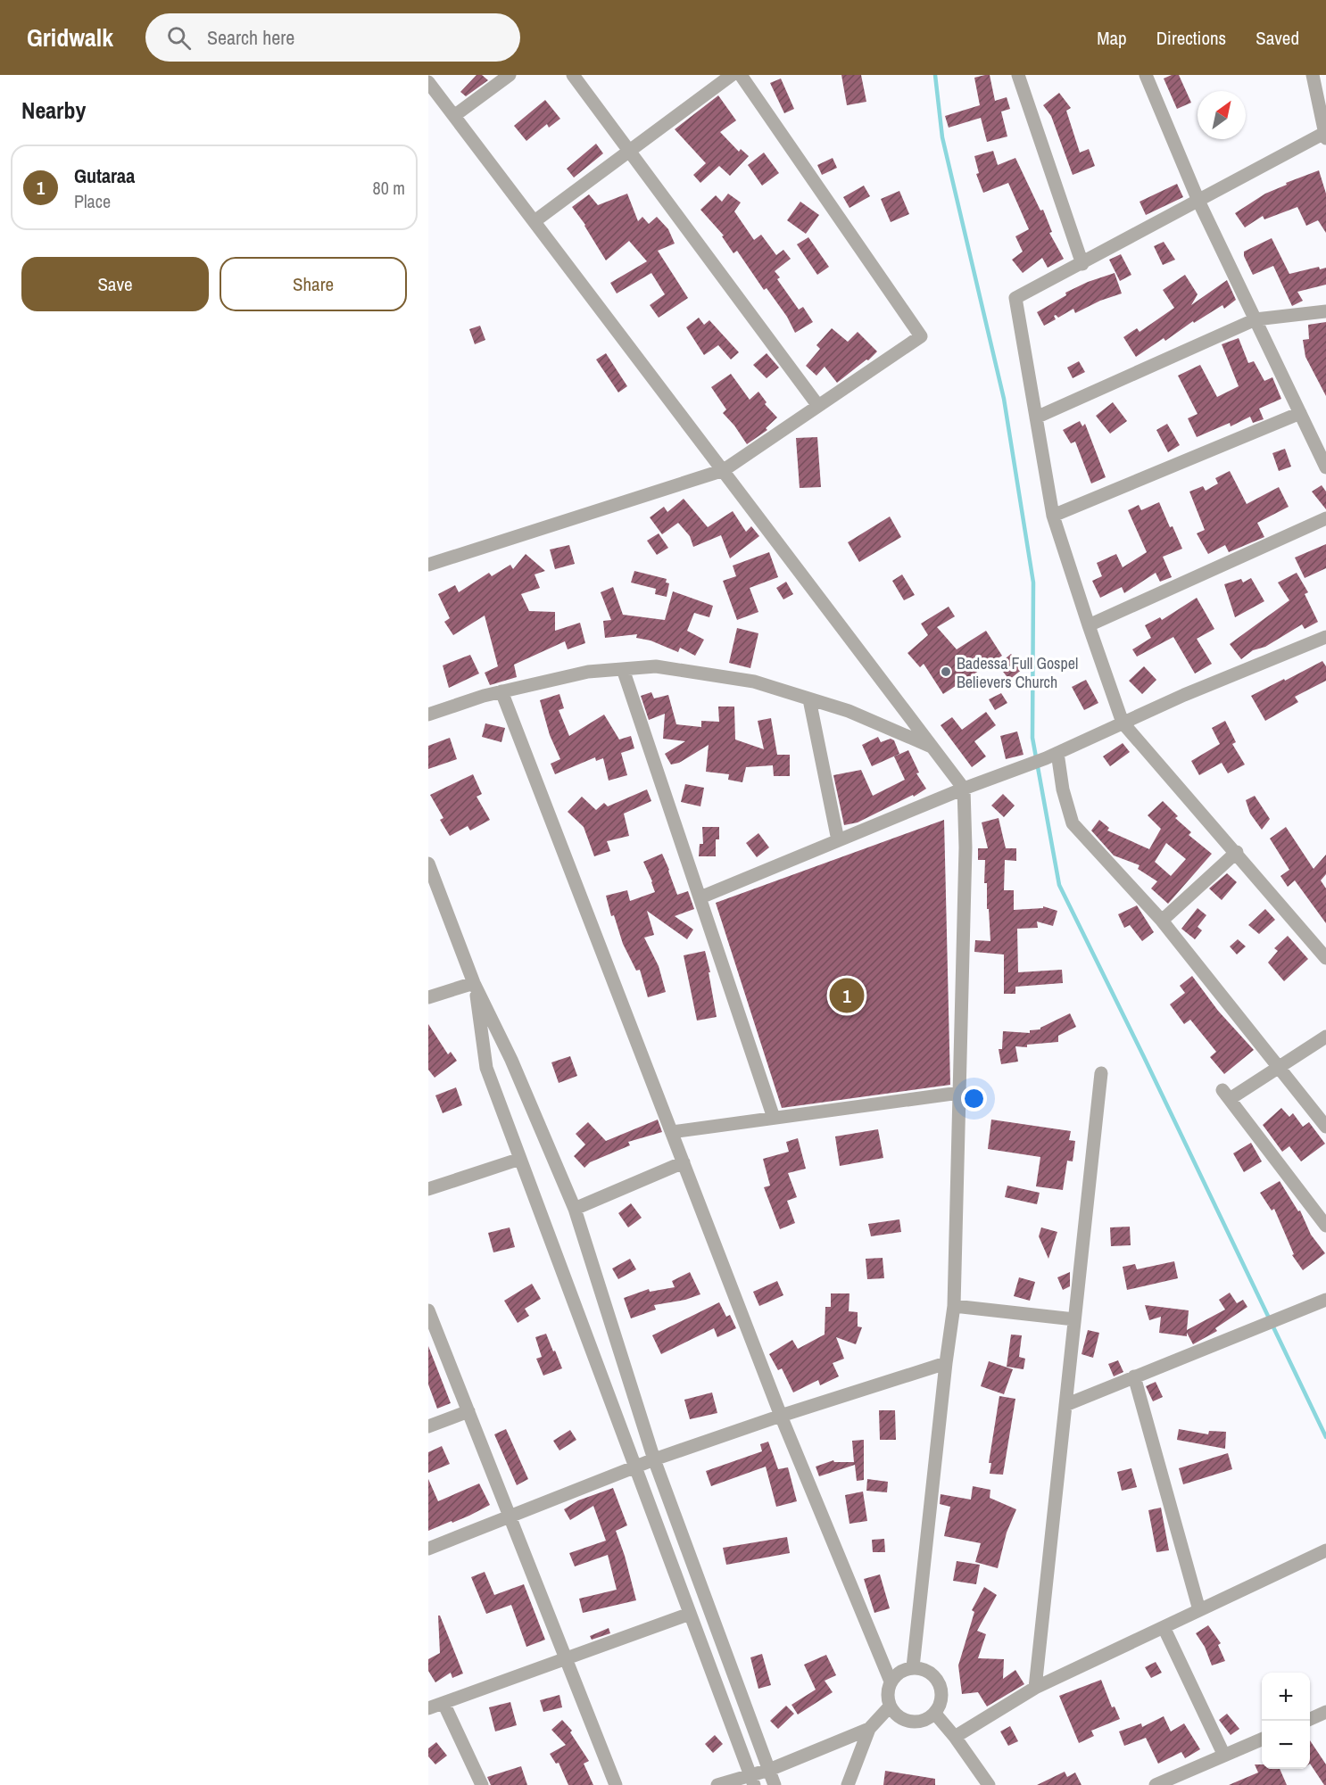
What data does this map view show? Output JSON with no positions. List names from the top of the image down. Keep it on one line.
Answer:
{"places":["Badessa Full Gospel Believers Church"],"north":"top right","page":{"header":"Gridwalk","search":"Search here","nav":["Map","Directions","Saved"],"heading":"Nearby","list":[{"mark":"1","name":"Gutaraa","note":"Place","value":"80 m"}],"buttons":["Save","Share"],"pins":"1","map_buttons":["+","−"]}}
